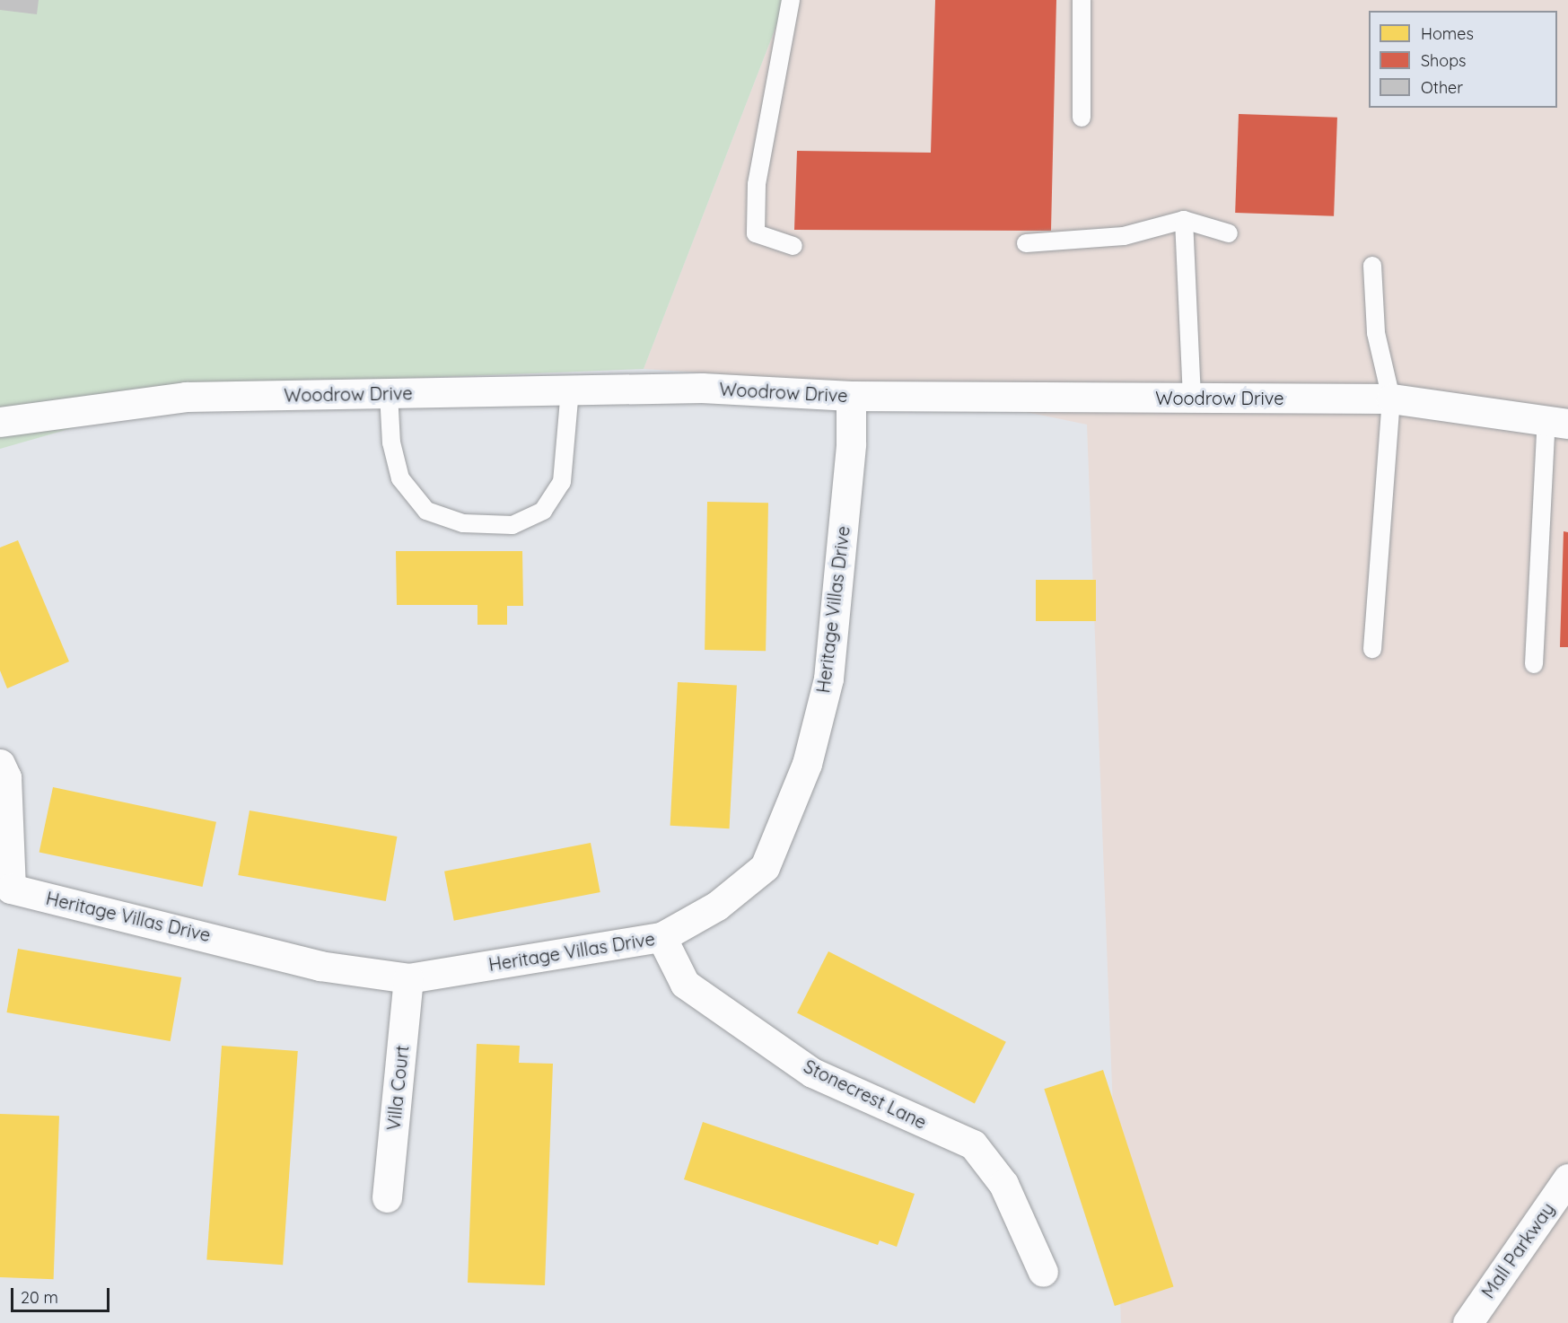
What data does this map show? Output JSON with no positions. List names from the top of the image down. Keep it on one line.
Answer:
{"streets":{"street":["Woodrow Drive","Heritage Villas Drive","Villa Court","Stonecrest Lane","Mall Parkway"]},"crossings":[["Woodrow Drive","Heritage Villas Drive"],["Heritage Villas Drive","Villa Court"],["Heritage Villas Drive","Stonecrest Lane"]],"legend":["Homes","Shops","Other"],"scale_bar":"20 m"}
